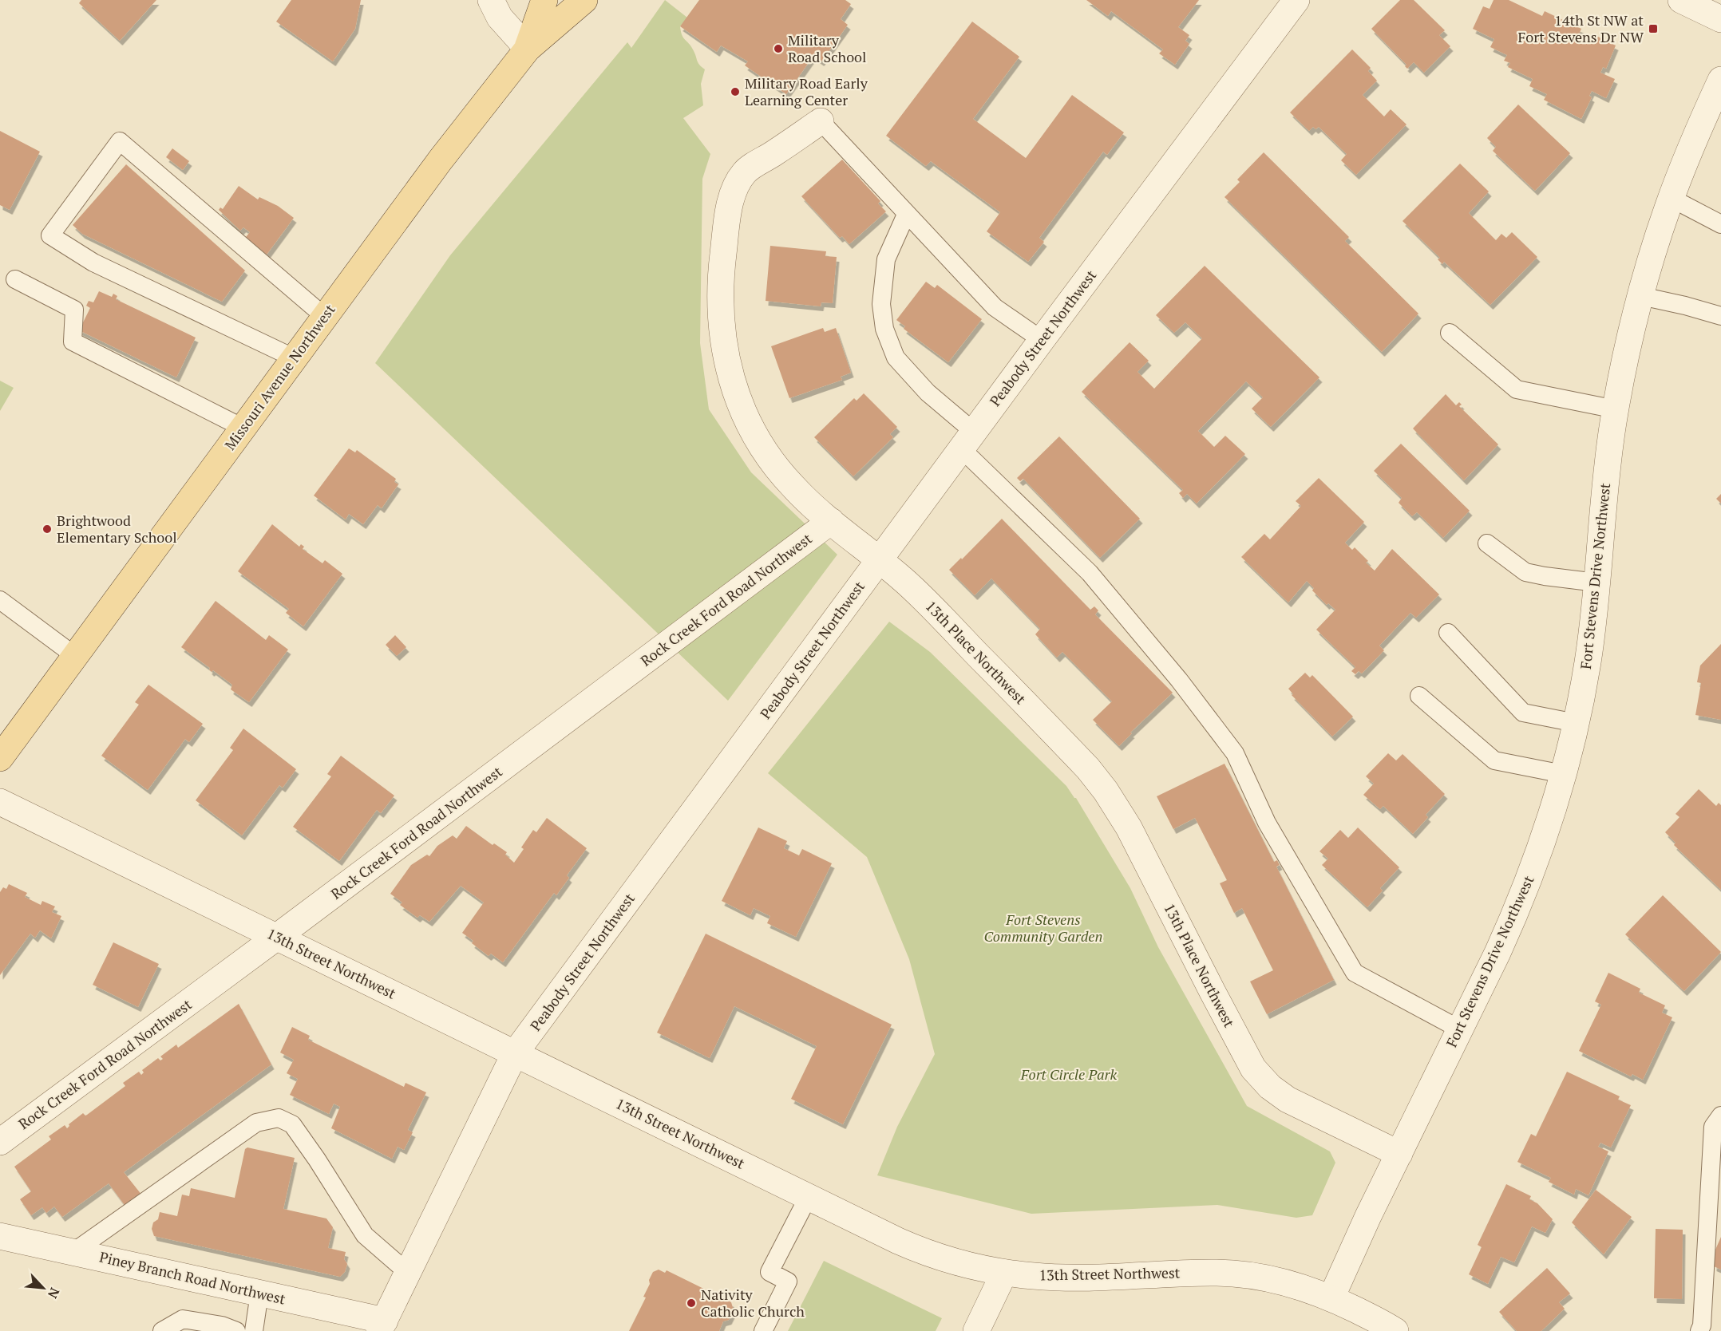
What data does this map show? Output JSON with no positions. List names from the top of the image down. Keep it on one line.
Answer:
{"streets":{"main road":["Missouri Avenue Northwest"],"street":["Peabody Street Northwest","Fort Stevens Drive Northwest","Rock Creek Ford Road Northwest","13th Place Northwest","13th Street Northwest","Piney Branch Road Northwest"]},"crossings":[["Peabody Street Northwest","13th Place Northwest"],["Peabody Street Northwest","13th Street Northwest"],["Peabody Street Northwest","Piney Branch Road Northwest"],["Fort Stevens Drive Northwest","13th Place Northwest"],["Fort Stevens Drive Northwest","13th Street Northwest"],["Rock Creek Ford Road Northwest","13th Place Northwest"],["Rock Creek Ford Road Northwest","13th Street Northwest"]],"parks":["Fort Stevens Community Garden","Fort Circle Park"],"places":{"transit":["14th St NW at Fort Stevens Dr NW"],"other":["Military Road School","Military Road Early Learning Center","Brightwood Elementary School","Nativity Catholic Church"]},"north":"bottom right"}
